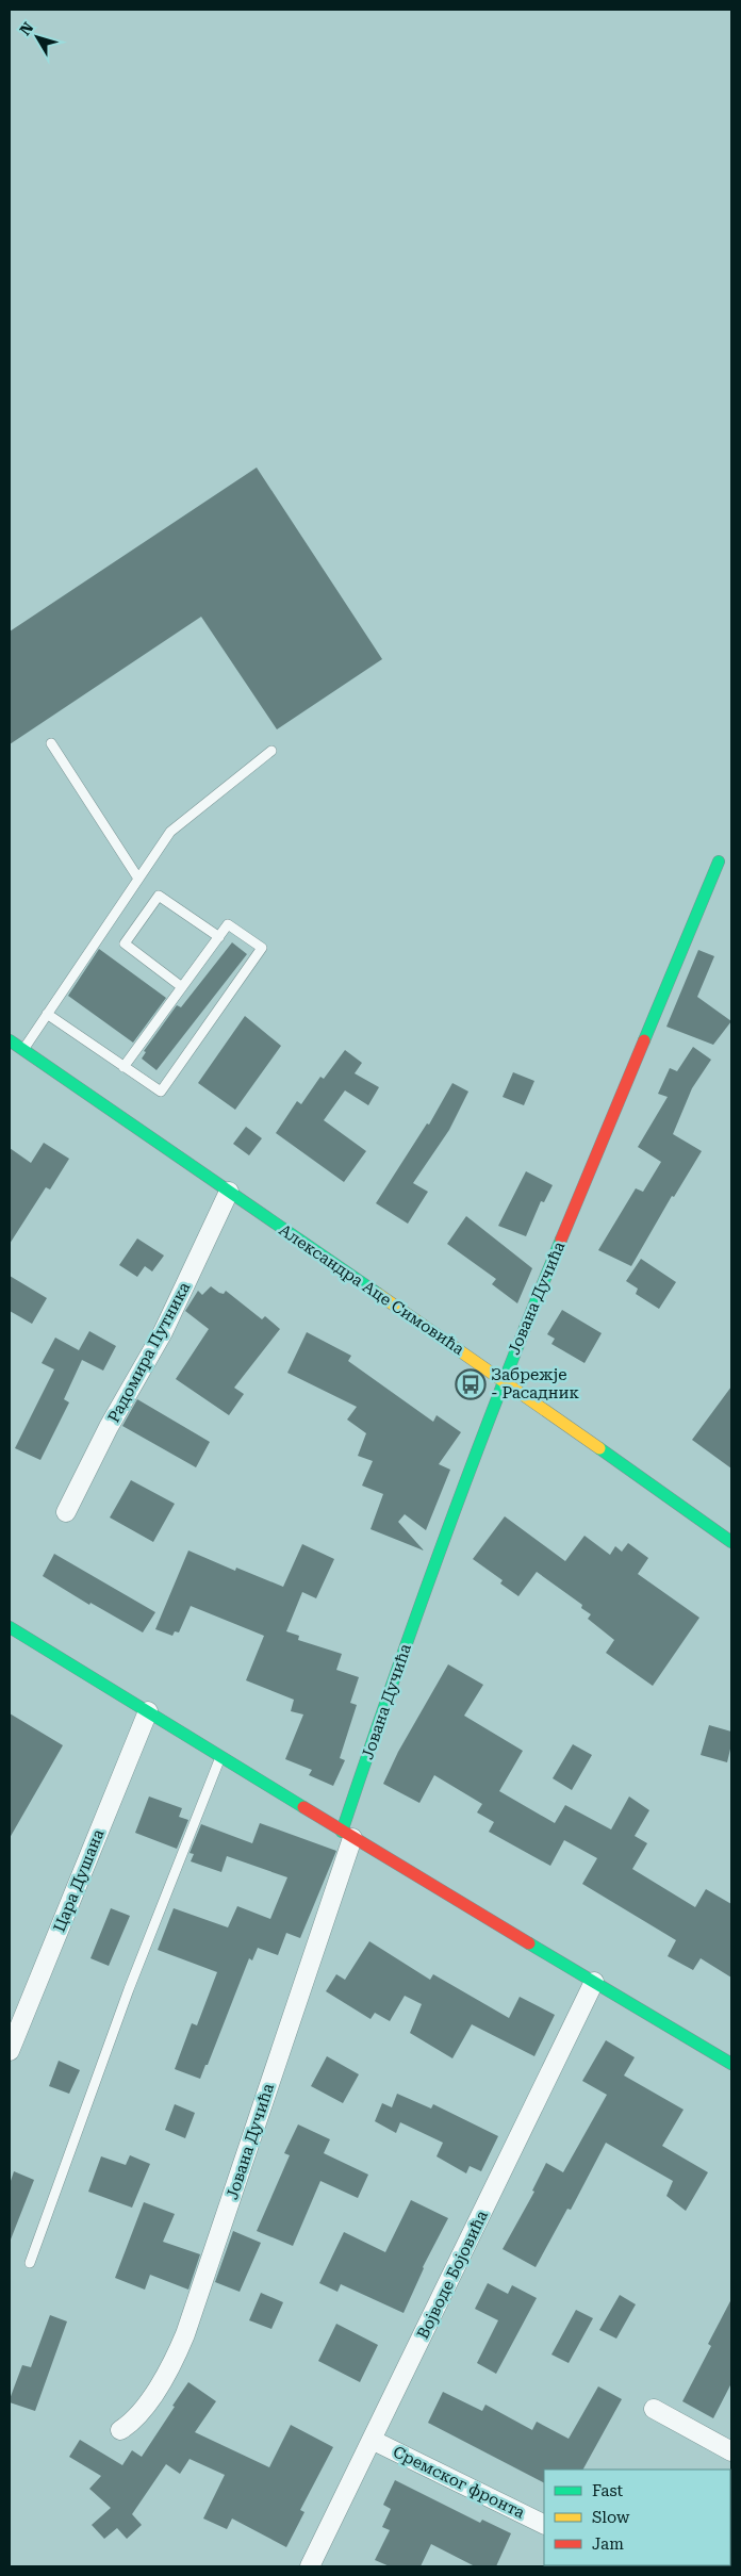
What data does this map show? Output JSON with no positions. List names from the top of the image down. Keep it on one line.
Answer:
{"streets":{"street":["Александра Аце Симовића","Јована Дучића","Радомира Путника","Цара Душана","Војводе Бојовића","Сремског фронта"]},"crossings":[["Александра Аце Симовића","Јована Дучића"],["Александра Аце Симовића","Радомира Путника"],["Војводе Бојовића","Сремског фронта"]],"places":{"bus stop":["Забрежје - Расадник"]},"legend":["Fast","Slow","Jam"],"north":"top left"}
